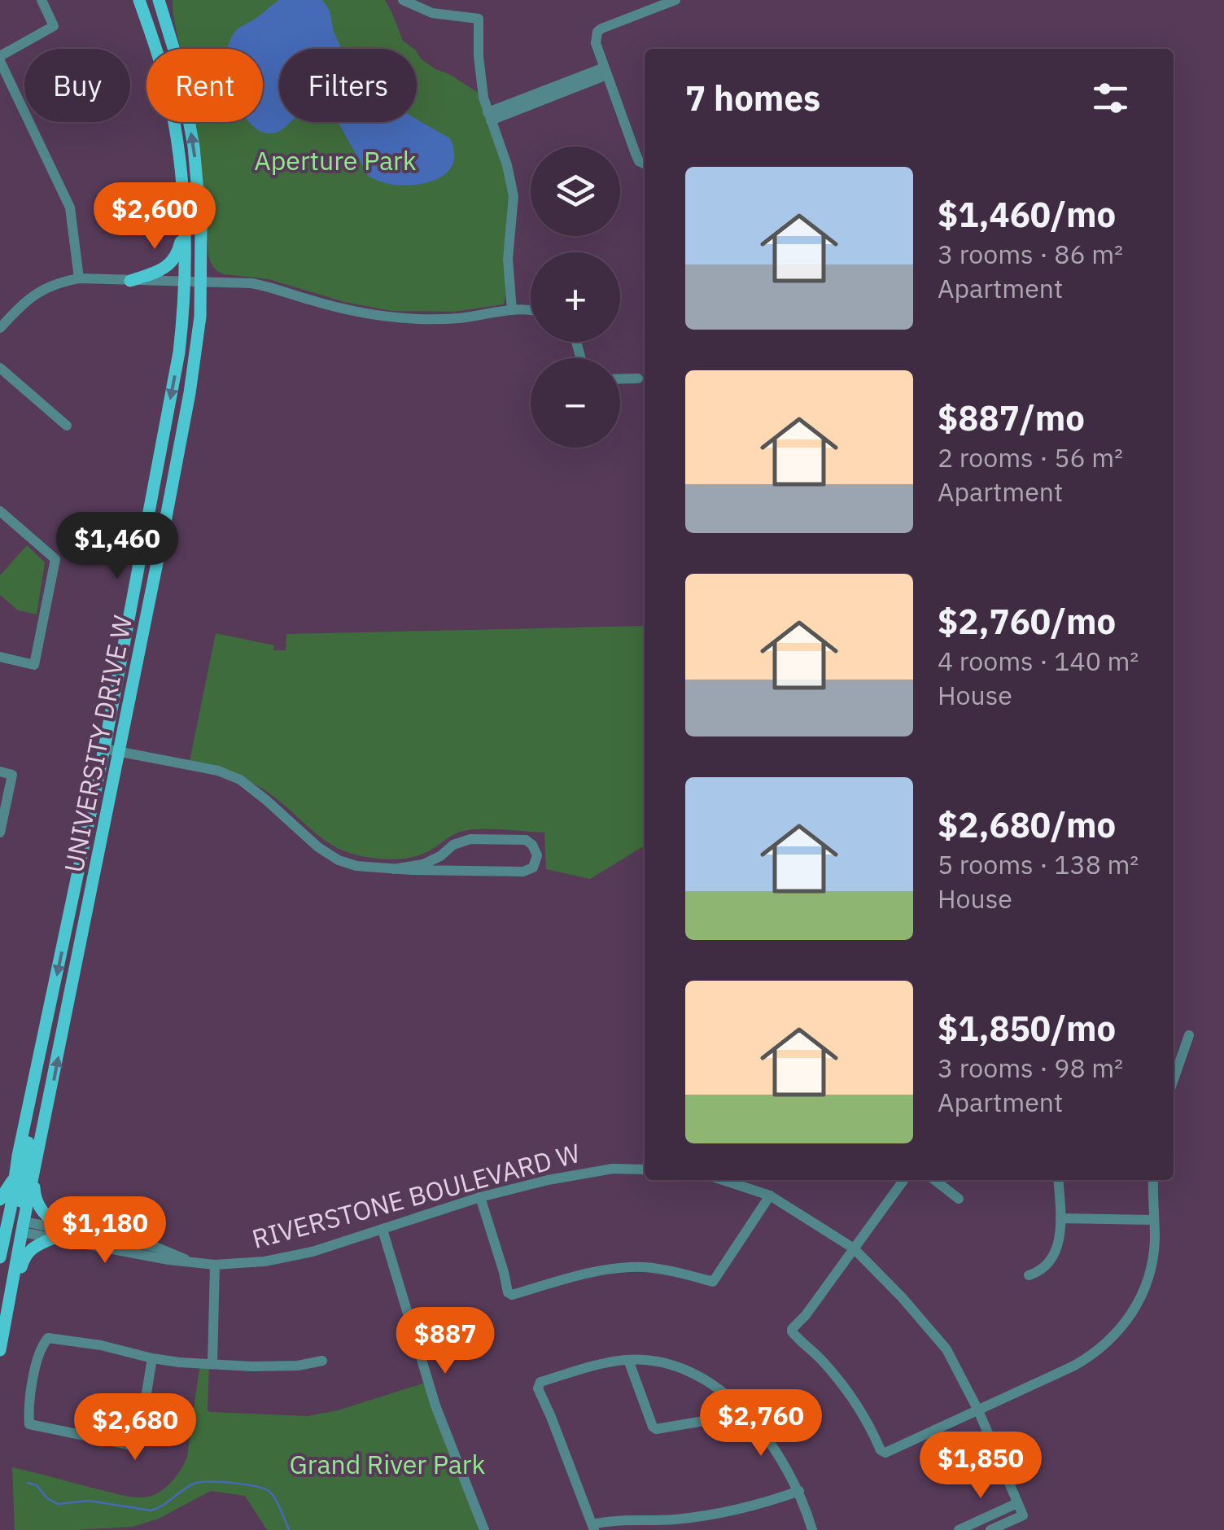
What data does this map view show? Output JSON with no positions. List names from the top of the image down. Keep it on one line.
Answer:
{"streets":{"main road":["UNIVERSITY DRIVE W"],"street":["RIVERSTONE BOULEVARD W"]},"crossings":[["UNIVERSITY DRIVE W","RIVERSTONE BOULEVARD W"]],"parks":["Aperture Park","Grand River Park"],"page":{"chip":["Buy","Rent","Filters"],"heading":"7 homes","map_buttons":["+","−"],"list":[{"name":"$1,460/mo","note":"3 rooms · 86 m² · Apartment"},{"name":"$887/mo","note":"2 rooms · 56 m² · Apartment"},{"name":"$2,760/mo","note":"4 rooms · 140 m² · House"},{"name":"$2,680/mo","note":"5 rooms · 138 m² · House"},{"name":"$1,850/mo","note":"3 rooms · 98 m² · Apartment"}],"price":["$2,600","$1,460","$1,180","$887","$2,760","$2,680","$1,850"]}}
